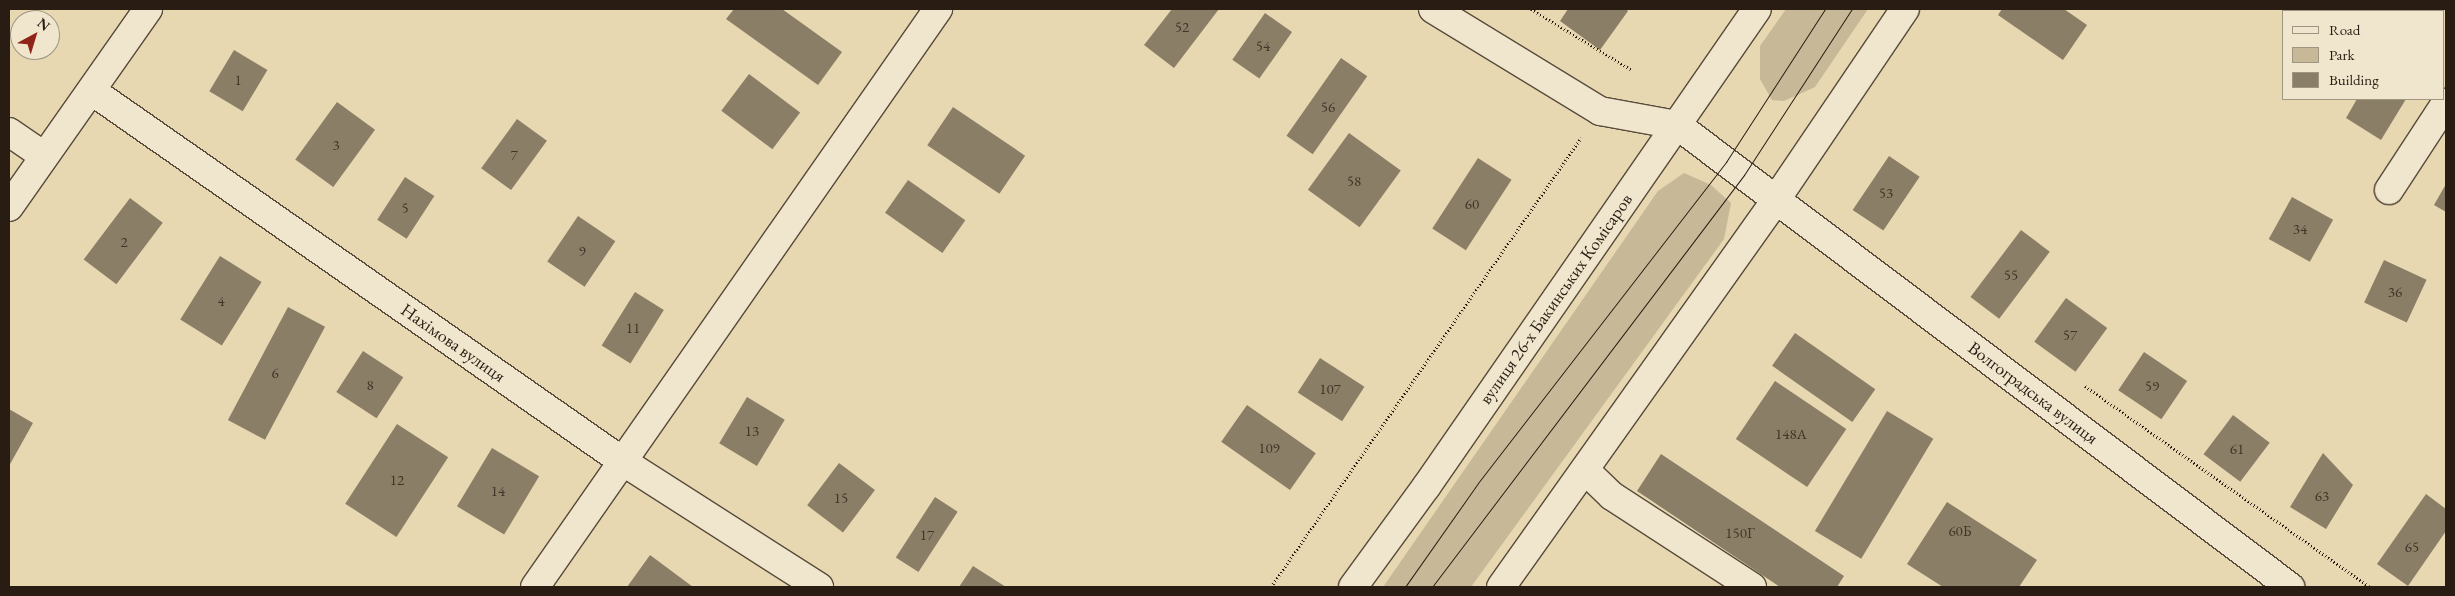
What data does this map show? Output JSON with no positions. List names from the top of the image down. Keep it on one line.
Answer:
{"streets":{"street":["вулиця 26-х Бакинських Комісаров","Нахімова вулиця","Волгоградська вулиця"]},"crossings":[["вулиця 26-х Бакинських Комісаров","Волгоградська вулиця"]],"house_numbers":["52","54","1","56","3","7","58","53","60","5","34","2","9","55","36","4","11","57","6","8","59","107","13","148А","109","61","12","14","63","15","60Б","150Г","17","65"],"legend":["Road","Park","Building"],"north":"top right"}
